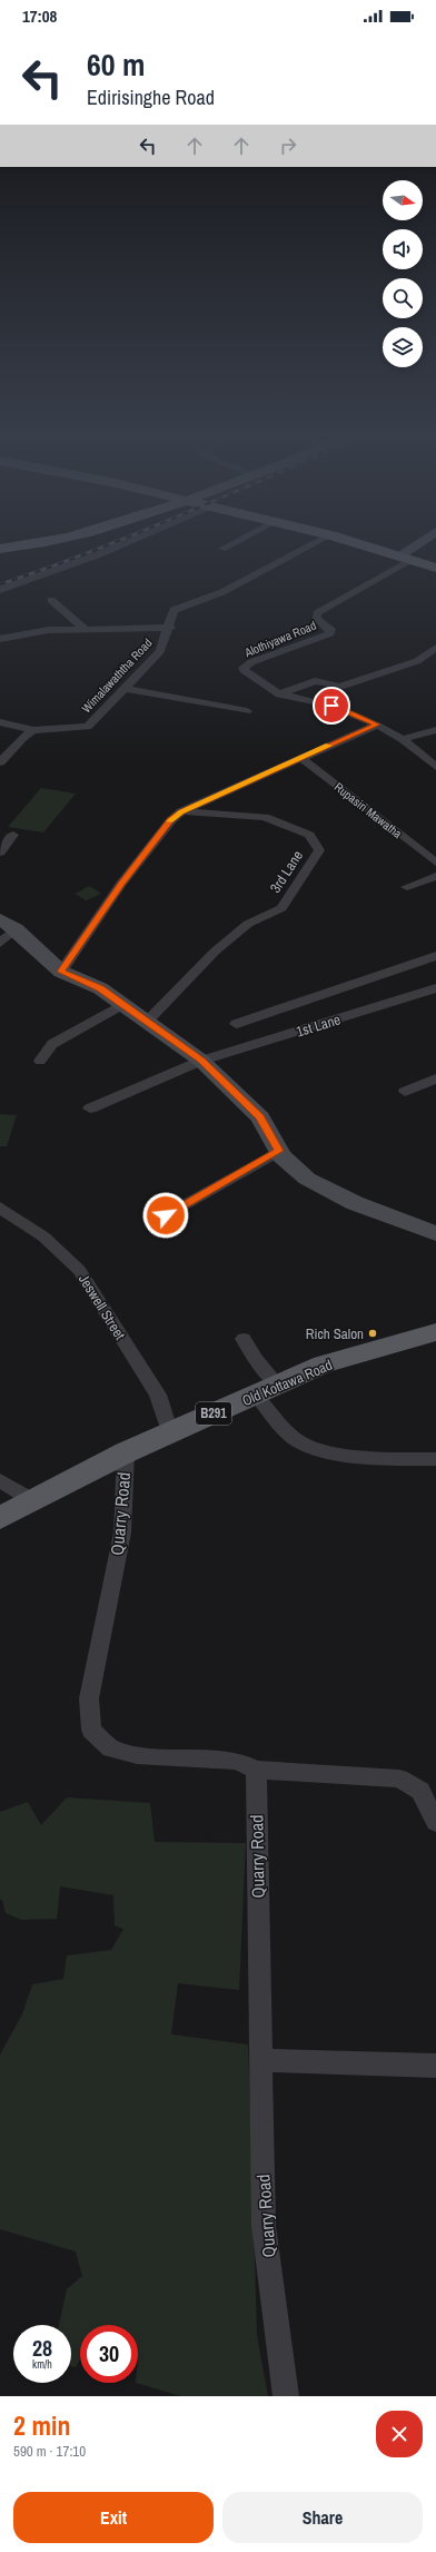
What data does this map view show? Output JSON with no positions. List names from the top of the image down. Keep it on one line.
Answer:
{"streets":{"main road":["Old Kottawa Road","B291"],"street":["Alothiyawa Road","Wimalawaththa Road","Rupasiri Mawatha","3rd Lane","1st Lane","Jeswell Street","Quarry Road"]},"crossings":[["Jeswell Street","Old Kottawa Road"],["Old Kottawa Road","Quarry Road"]],"places":["Rich Salon"],"north":"right","page":{"status":"17:08","turn":["60 m","Edirisinghe Road"],"speed":"28 km/h","limit":"30","heading":["2 min","590 m · 17:10"],"buttons":["Exit","Share"]}}
